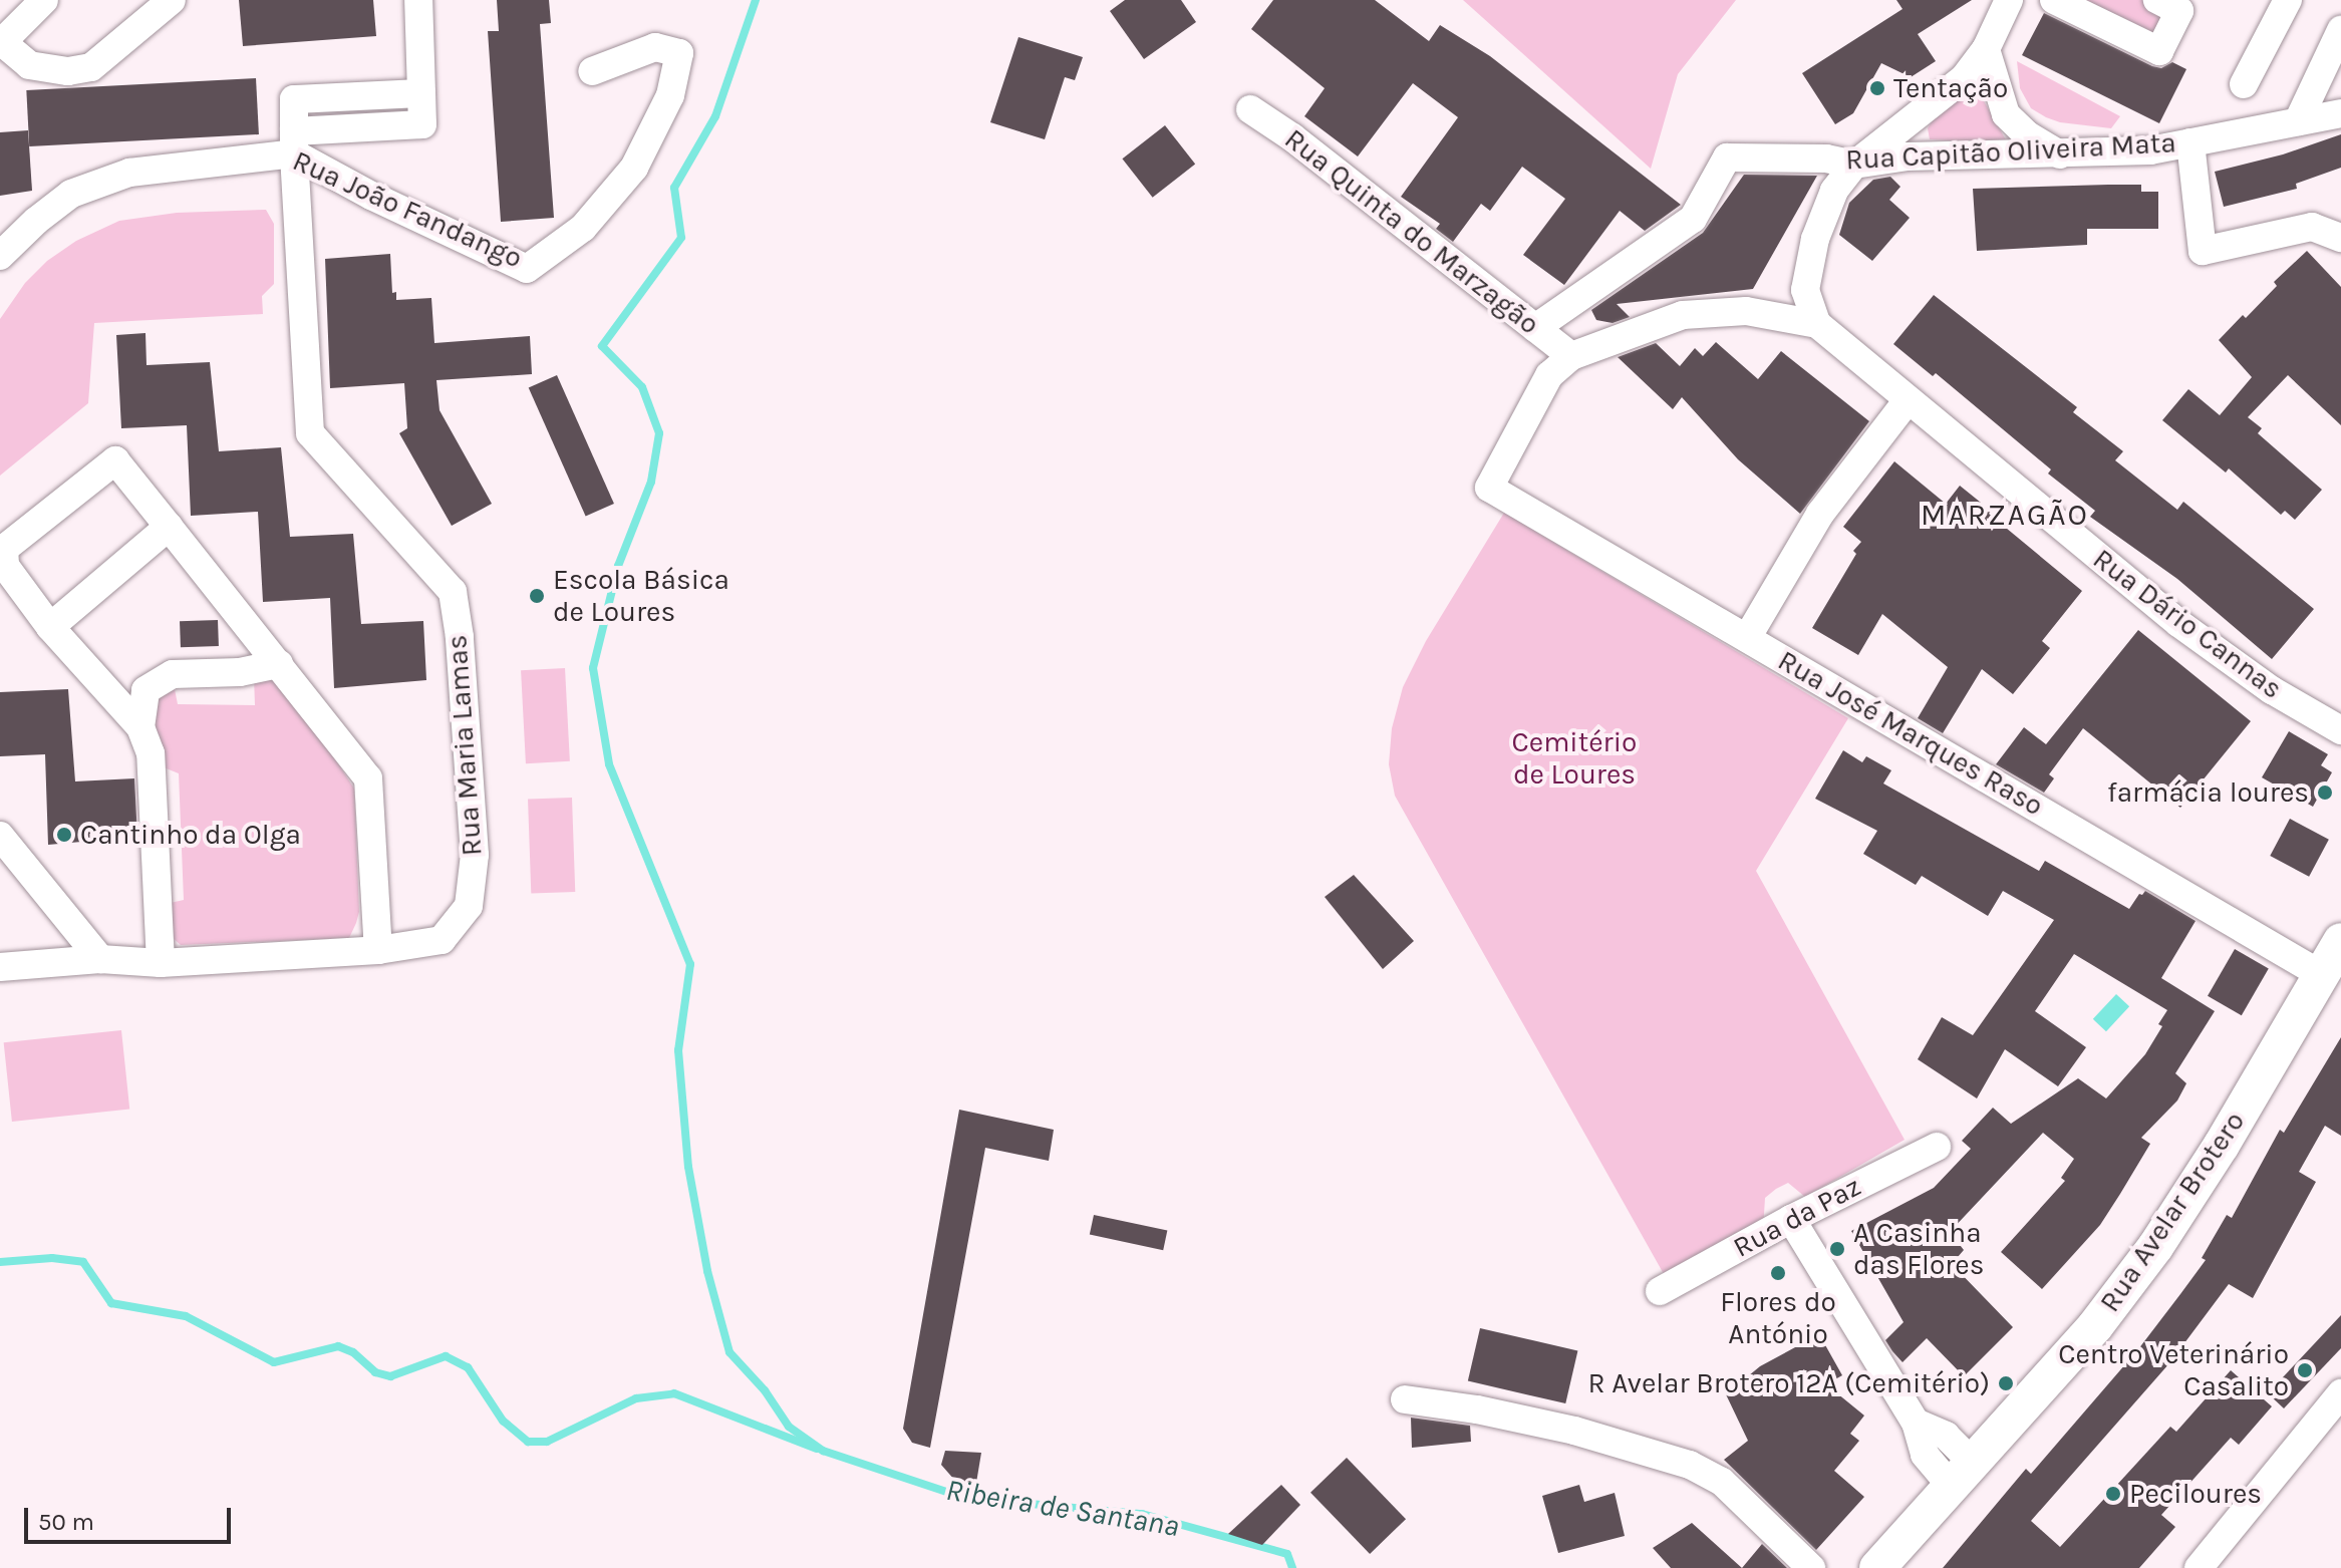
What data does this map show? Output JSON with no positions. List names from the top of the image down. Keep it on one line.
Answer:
{"streets":{"main road":["Rua Avelar Brotero"],"street":["Rua Capitão Oliveira Mata","Rua João Fandango","Rua Quinta do Marzagão","Rua Dário Cannas","Rua José Marques Raso","Rua Maria Lamas","Rua da Paz"]},"crossings":[["Rua Capitão Oliveira Mata","Rua Quinta do Marzagão"],["Rua João Fandango","Rua Maria Lamas"],["Rua Quinta do Marzagão","Rua Dário Cannas"],["Rua Dário Cannas","Rua José Marques Raso"],["Rua José Marques Raso","Rua Avelar Brotero"]],"districts":["MARZAGÃO"],"water":["Ribeira de Santana"],"parks":["Cemitério de Loures"],"places":["Tentação","Escola Básica de Loures","farmácia loures","Cantinho da Olga","A Casinha das Flores","Flores do António","Centro Veterinário Casalito","R Avelar Brotero 12A (Cemitério)","Peciloures"],"scale_bar":"50 m"}
